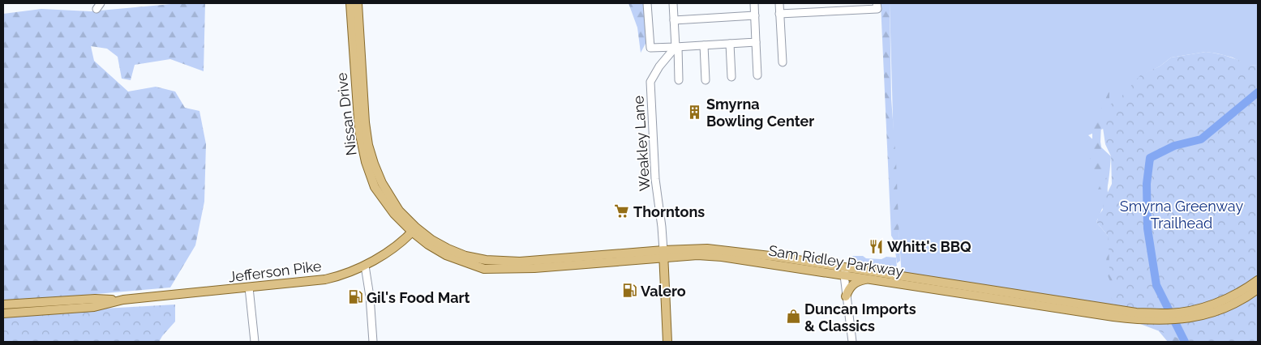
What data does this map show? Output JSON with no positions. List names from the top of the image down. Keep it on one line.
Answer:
{"streets":{"main road":["Nissan Drive","Weakley Lane","Sam Ridley Parkway","Jefferson Pike"]},"crossings":[["Nissan Drive","Sam Ridley Parkway"],["Nissan Drive","Jefferson Pike"],["Weakley Lane","Sam Ridley Parkway"],["Sam Ridley Parkway","Jefferson Pike"]],"parks":["Smyrna Greenway Trailhead"],"places":{"building":["Smyrna Bowling Center"],"supermarket":["Thorntons"],"restaurant":["Whitt's BBQ"],"fuel station":["Valero","Gil's Food Mart"],"shop":["Duncan Imports & Classics"]}}
